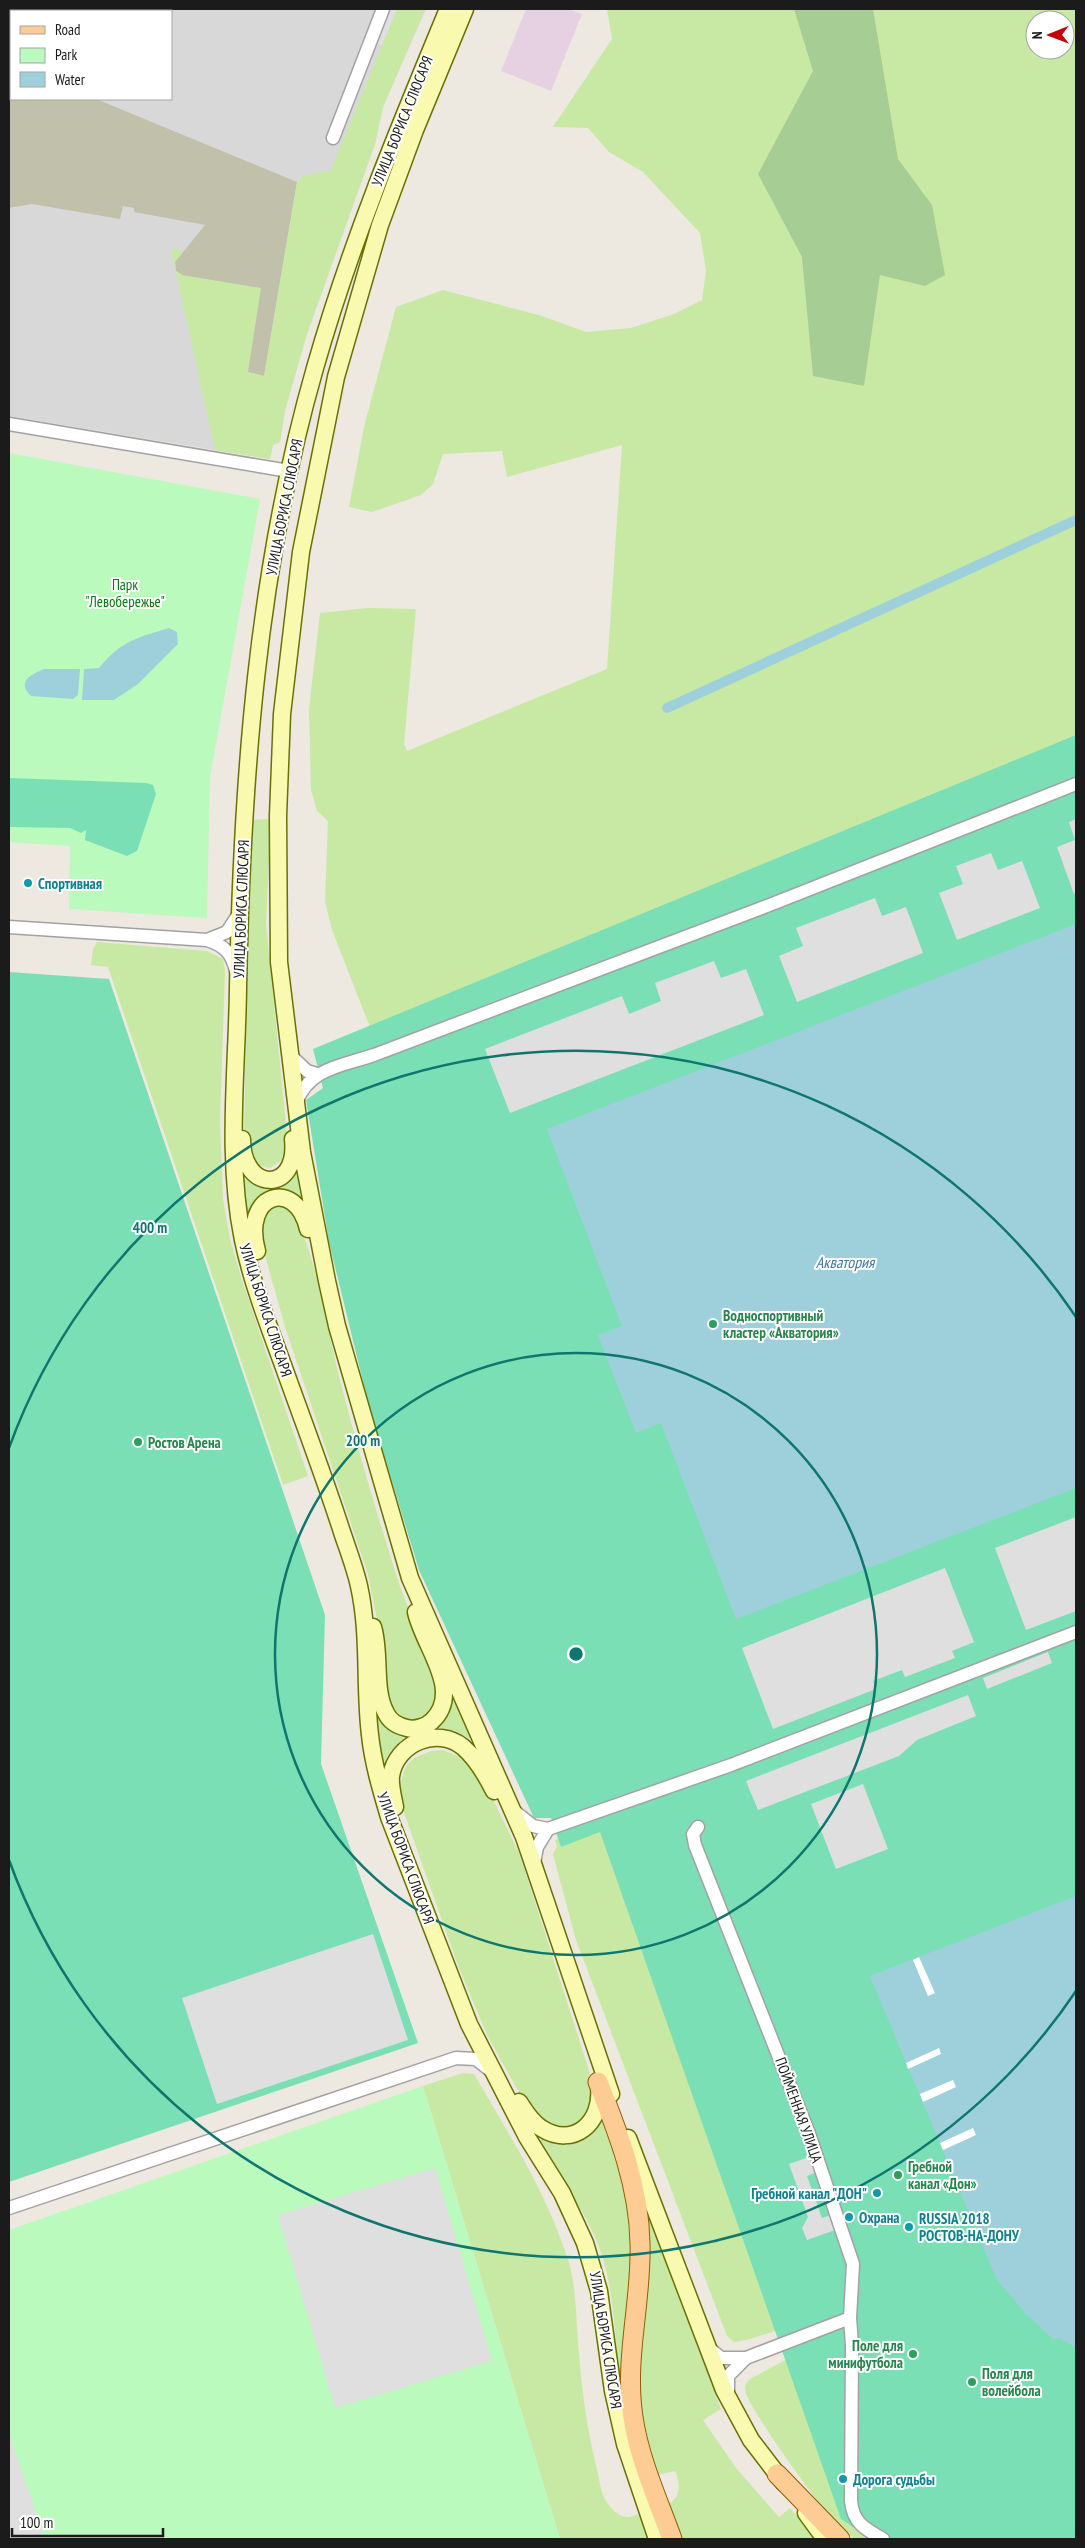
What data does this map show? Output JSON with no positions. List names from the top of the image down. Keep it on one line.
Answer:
{"streets":{"main road":["УЛИЦА БОРИСА СЛЮСАРЯ"],"street":["ПОЙМЕННАЯ УЛИЦА"]},"water":["Акватория"],"parks":["Парк \"Левобережье\""],"places":["Спортивная","Водноспортивный кластер «Акватория»","Ростов Арена","Гребной канал «Дон»","Гребной канал \"ДОН\"","Охрана","RUSSIA 2018 РОСТОВ-НА-ДОНУ","Поле для минифутбола","Поля для волейбола","Дорога судьбы"],"legend":["Road","Park","Water"],"scale_bar":"100 m","north":"left","rings":["400 m","200 m"]}
